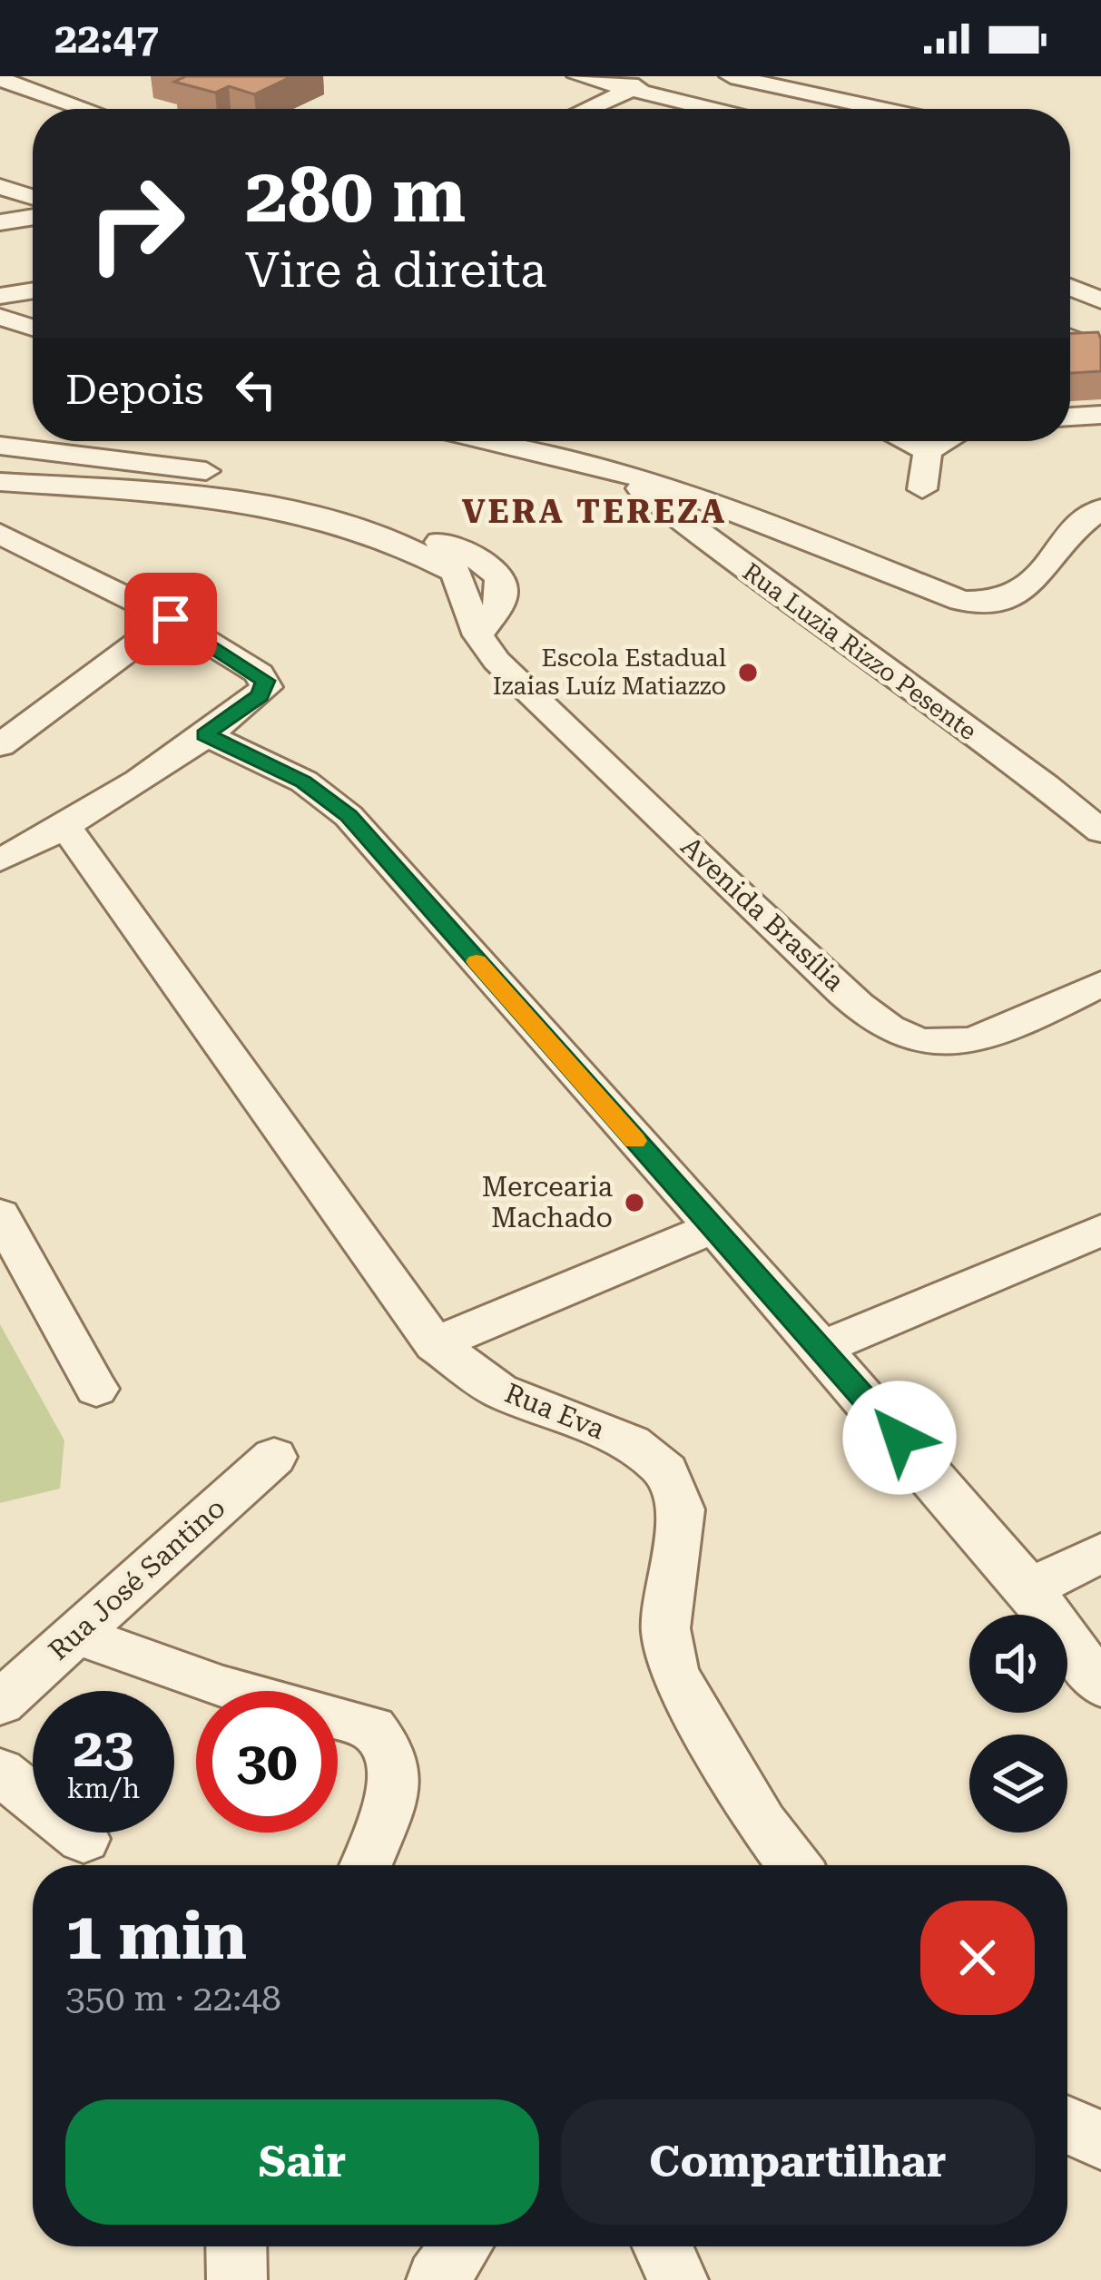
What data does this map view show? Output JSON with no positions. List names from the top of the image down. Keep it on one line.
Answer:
{"streets":{"street":["Rua Luzia Rizzo Pesente","Avenida Brasília","Rua Eva","Rua José Santino"]},"districts":["VERA TEREZA"],"places":["Escola Estadual Izaias Luíz Matiazzo","Mercearia Machado"],"page":{"status":"22:47","turn":["280 m","Vire à direita"],"then":"Depois","speed":"23 km/h","limit":"30","heading":["1 min","350 m · 22:48"],"buttons":["Sair","Compartilhar"]}}
